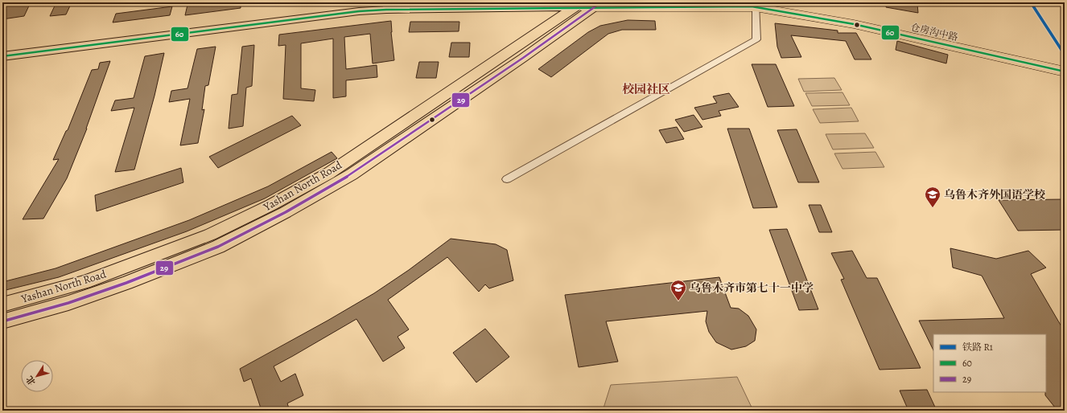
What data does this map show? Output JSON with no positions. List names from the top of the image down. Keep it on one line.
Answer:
{"streets":{"highway":["仓房沟中路"],"main road":["Yashan North Road"]},"districts":["校园社区"],"places":{"school or university":["乌鲁木齐外国语学校","乌鲁木齐市第七十一中学"]},"lines":["rail line R1","transit line 29","transit line 60"],"legend":["铁路 R1","60","29"],"north":"bottom left"}
